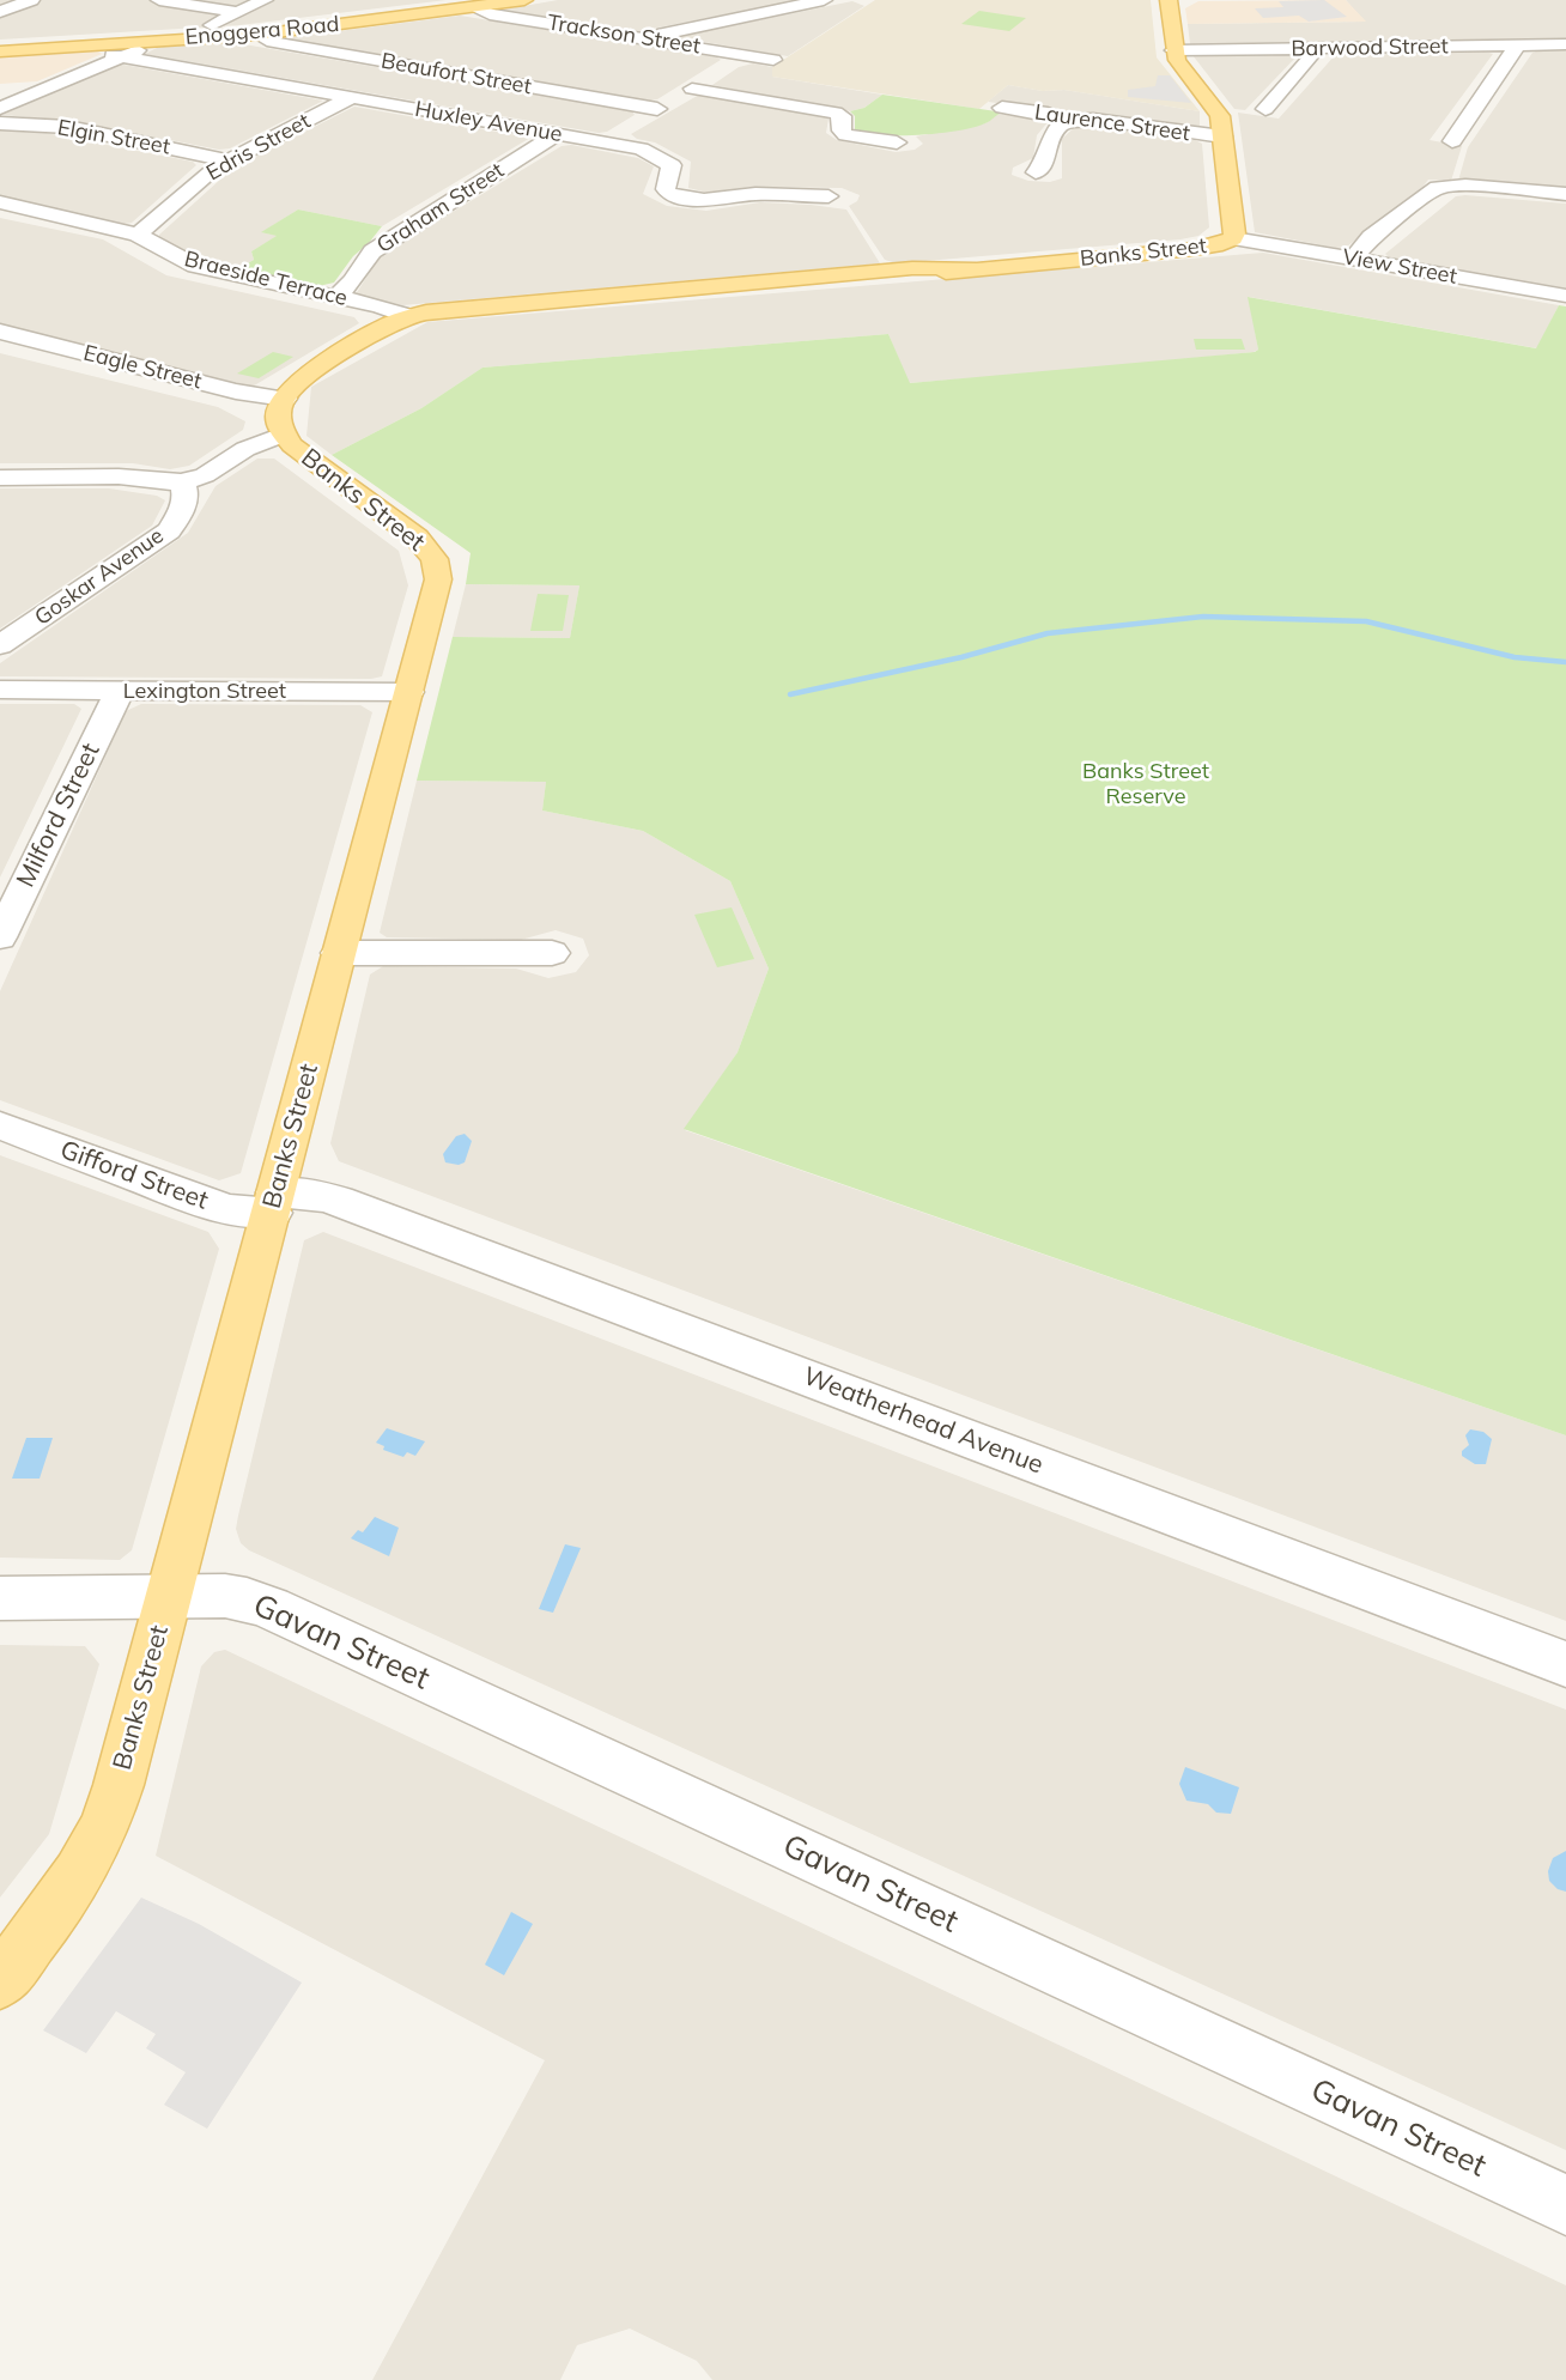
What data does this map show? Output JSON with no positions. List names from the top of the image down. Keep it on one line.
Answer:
{"streets":{"main road":["Enoggera Road","Banks Street"],"street":["Trackson Street","Barwood Street","Beaufort Street","Huxley Avenue","Laurence Street","Elgin Street","Edris Street","Graham Street","View Street","Braeside Terrace","Eagle Street","Goskar Avenue","Lexington Street","Milford Street","Gifford Street","Weatherhead Avenue","Gavan Street"]},"crossings":[["Enoggera Road","Trackson Street"],["Enoggera Road","Beaufort Street"],["Enoggera Road","Huxley Avenue"],["Barwood Street","Banks Street"],["Huxley Avenue","Edris Street"],["Huxley Avenue","Graham Street"],["Laurence Street","Banks Street"],["Elgin Street","Edris Street"],["Edris Street","Braeside Terrace"],["Graham Street","Braeside Terrace"],["Banks Street","View Street"],["Banks Street","Braeside Terrace"],["Banks Street","Eagle Street"],["Banks Street","Lexington Street"],["Banks Street","Gifford Street"],["Banks Street","Weatherhead Avenue"],["Banks Street","Gavan Street"],["Lexington Street","Milford Street"],["Gifford Street","Weatherhead Avenue"]],"parks":["Banks Street Reserve"]}
